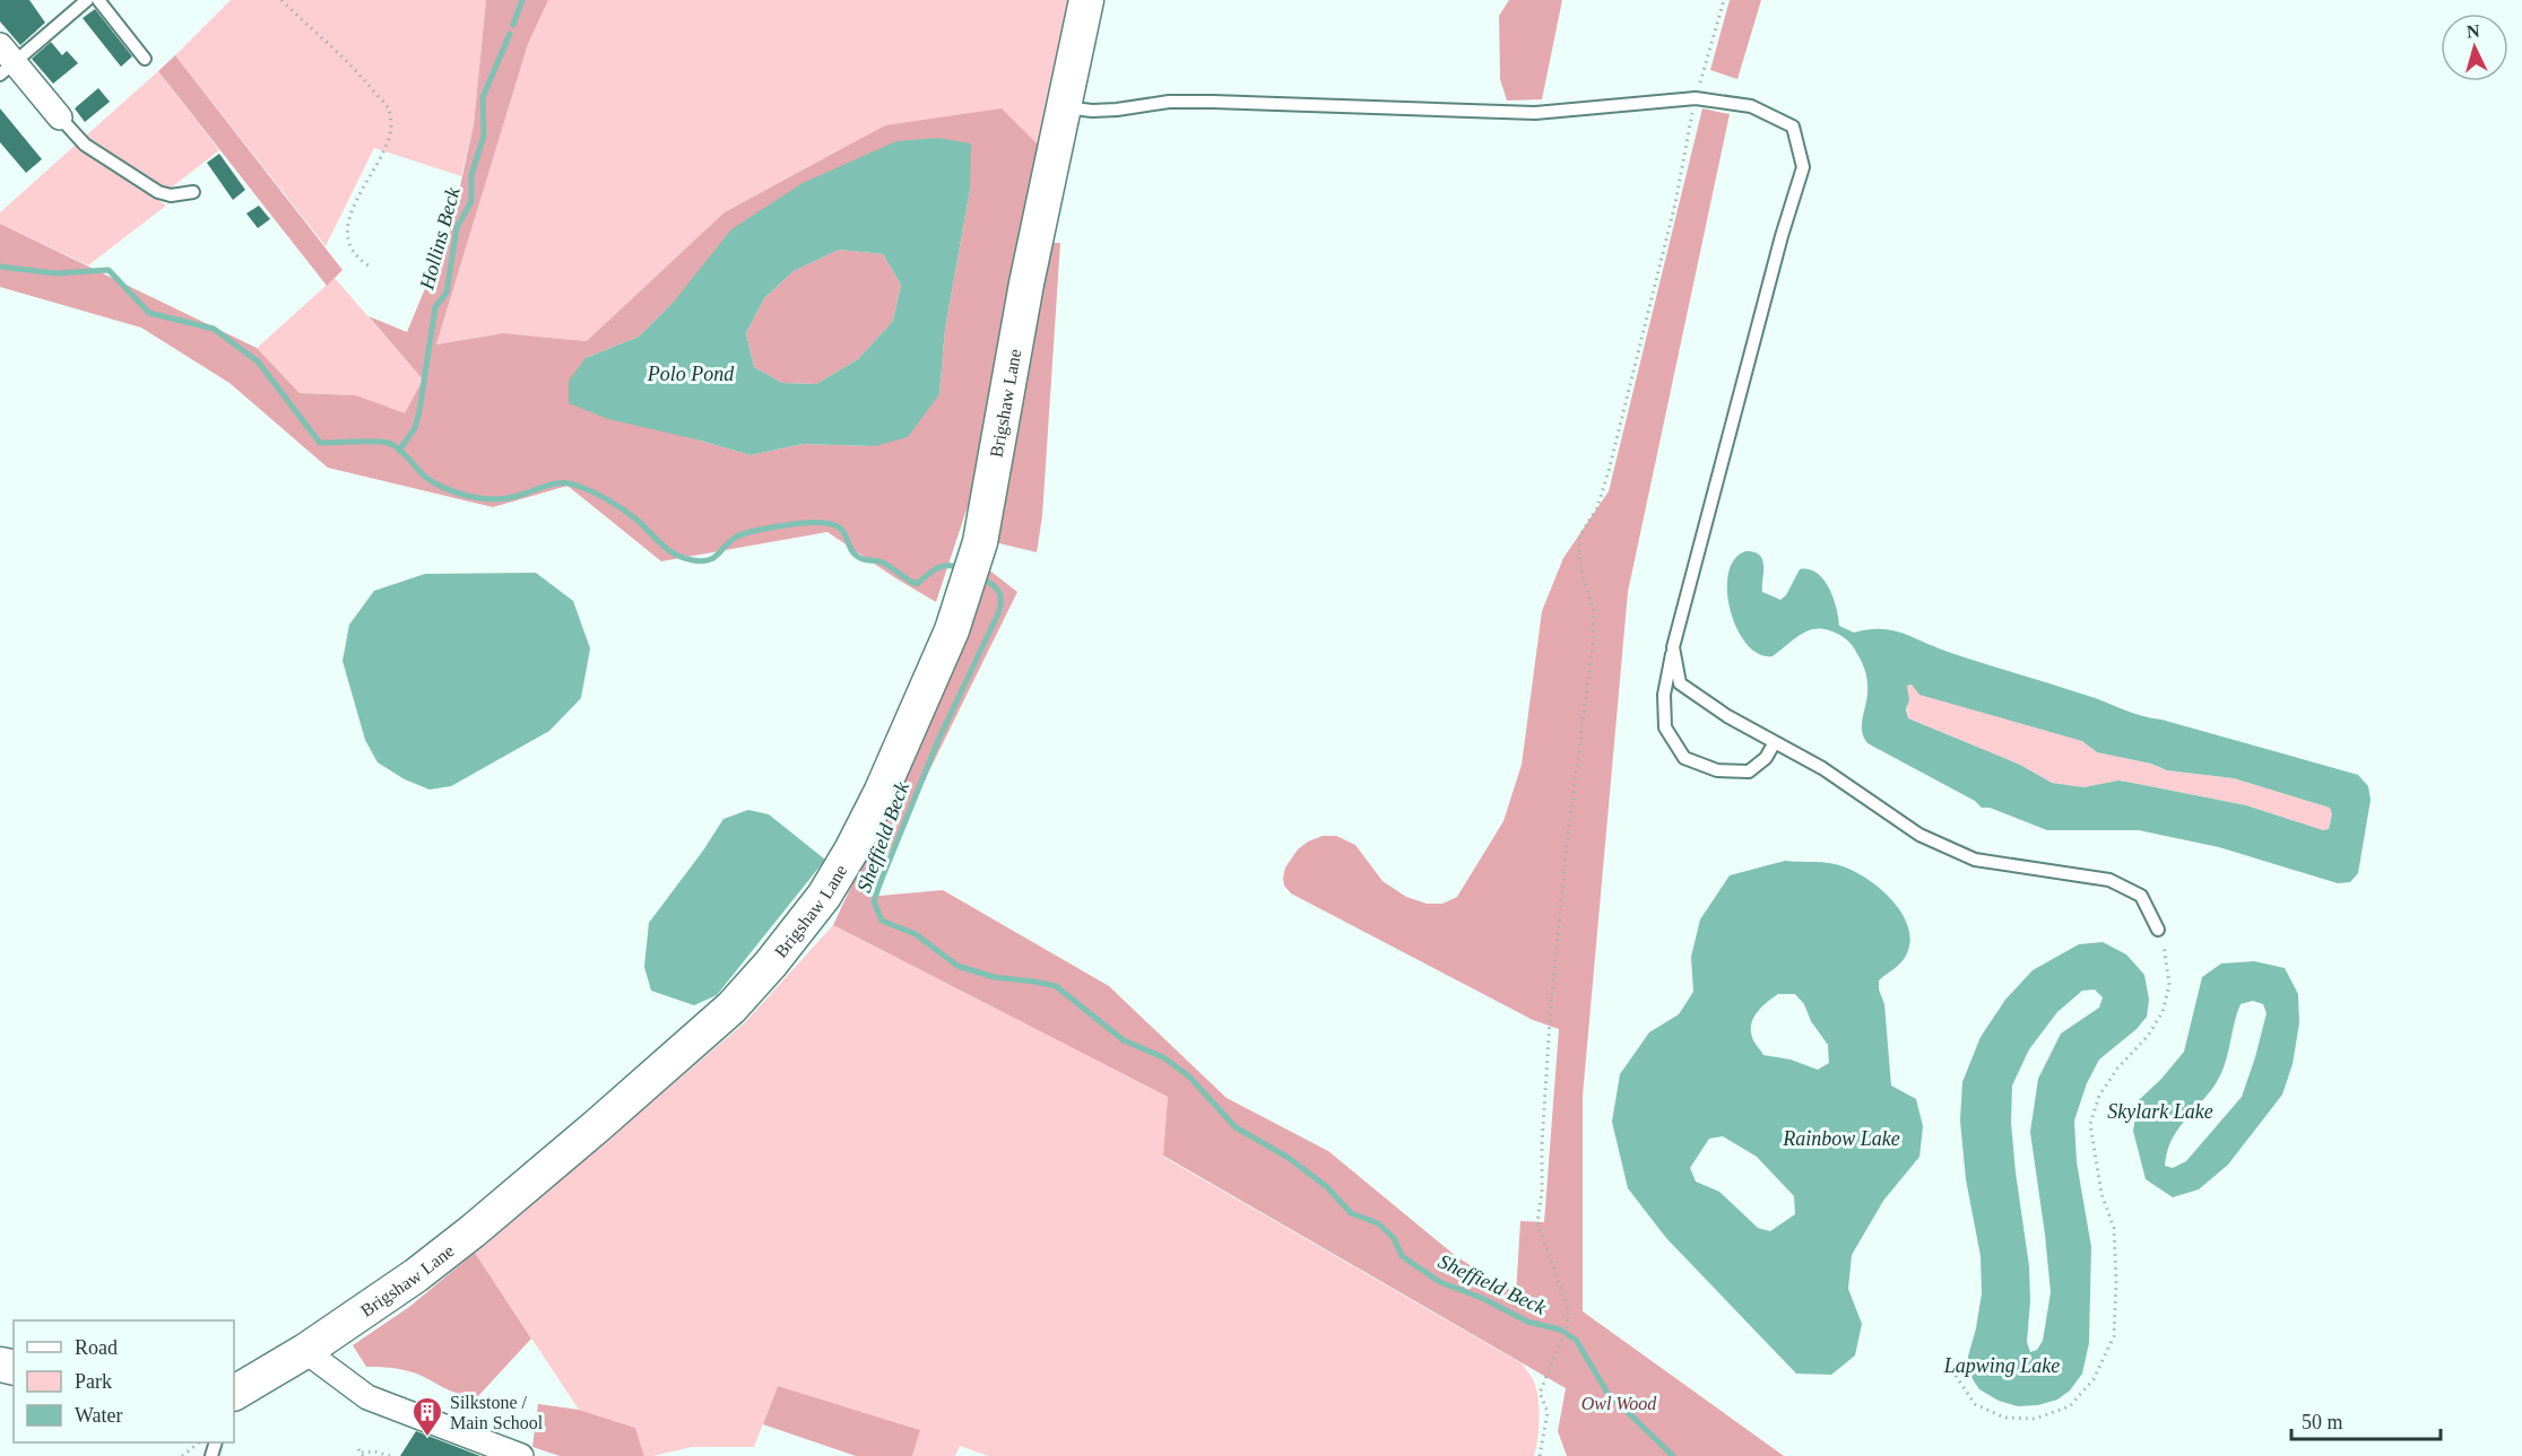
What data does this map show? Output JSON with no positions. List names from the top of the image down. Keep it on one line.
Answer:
{"streets":{"street":["Brigshaw Lane"]},"water":["Hollins Beck","Polo Pond","Sheffield Beck","Skylark Lake","Rainbow Lake","Lapwing Lake"],"parks":["Owl Wood"],"places":{"building":["Silkstone / Main School"]},"legend":["Road","Park","Water"],"scale_bar":"50 m","north":"top"}
